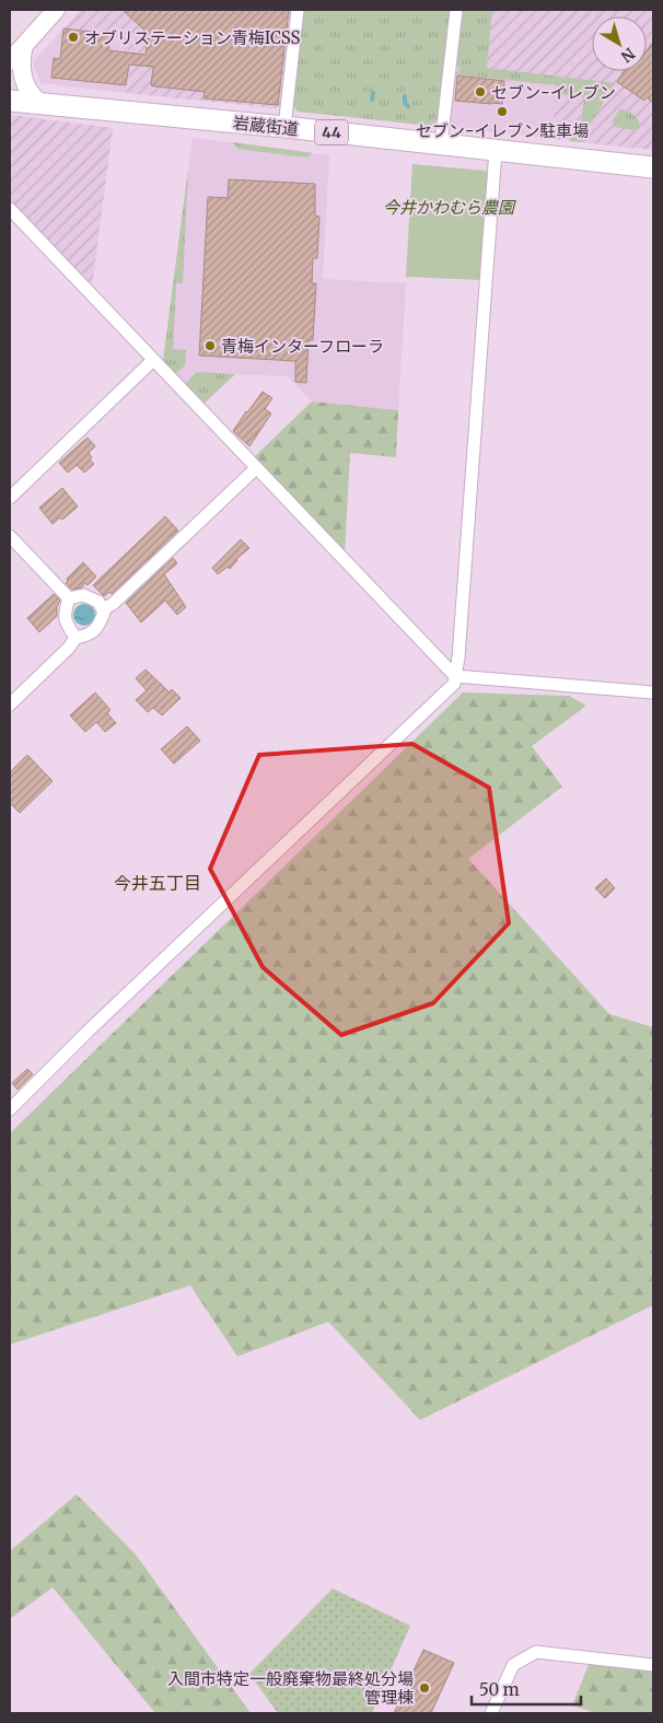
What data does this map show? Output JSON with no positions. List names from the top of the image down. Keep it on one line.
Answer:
{"streets":{"main road":["岩蔵街道","44"]},"districts":["今井五丁目"],"parks":["今井かわむら農園"],"places":["オブリステーション青梅ICSS","セブン-イレブン","セブン-イレブン駐車場","青梅インターフローラ","入間市特定一般廃棄物最終処分場 管理棟"],"scale_bar":"50 m","north":"bottom right"}
